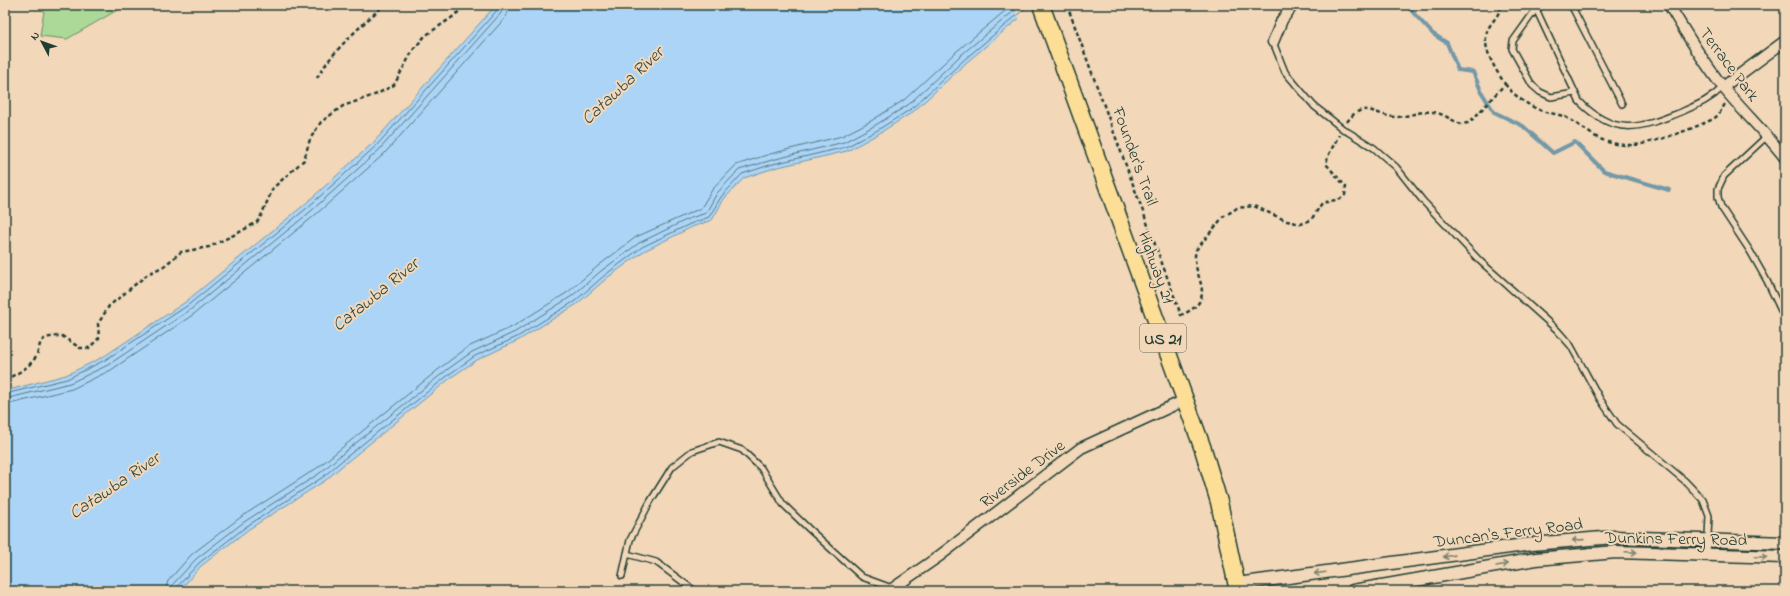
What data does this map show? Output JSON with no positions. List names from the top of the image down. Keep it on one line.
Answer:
{"streets":{"main road":["Highway 21","US 21"],"street":["Terrace Park","Riverside Drive","Duncan's Ferry Road","Dunkins Ferry Road"],"path":["Founder's Trail"]},"crossings":[["Highway 21","Riverside Drive"],["Highway 21","Duncan's Ferry Road"]],"one_way":["Duncan's Ferry Road","Dunkins Ferry Road"],"water":["Catawba River"],"north":"top left"}
